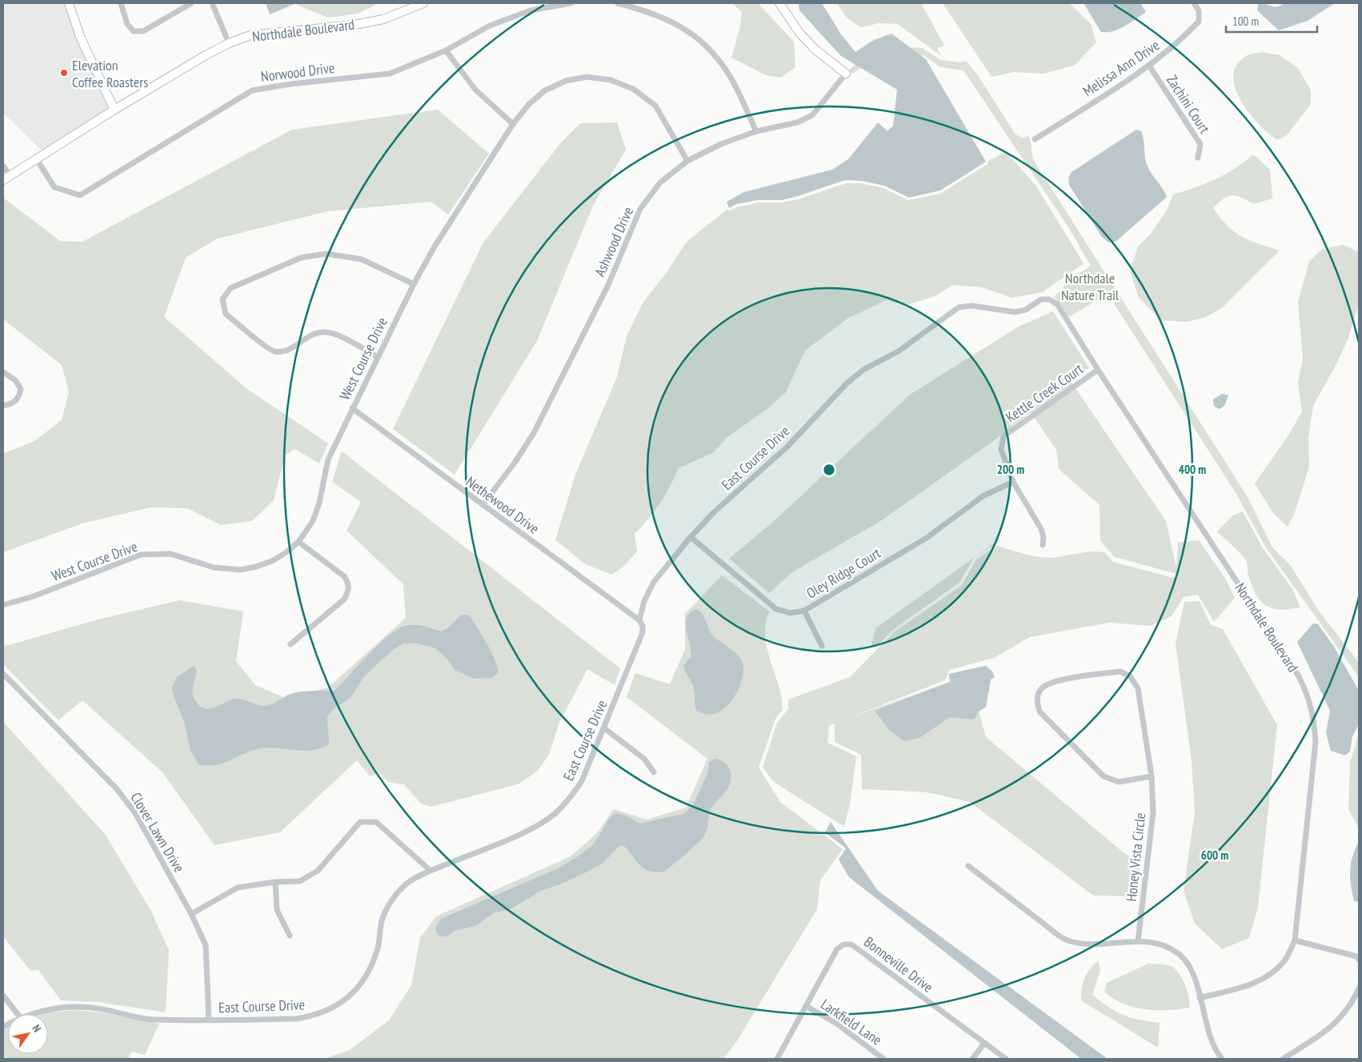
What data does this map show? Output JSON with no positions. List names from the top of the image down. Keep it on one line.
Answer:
{"streets":{"street":["Northdale Boulevard","Melissa Ann Drive","Norwood Drive","Zachini Court","Ashwood Drive","West Course Drive","Kettle Creek Court","East Course Drive","Nethewood Drive","Oley Ridge Court","Clover Lawn Drive","Honey Vista Circle","Bonneville Drive","Larkfield Lane"]},"crossings":[["Northdale Boulevard","Norwood Drive"],["Northdale Boulevard","Kettle Creek Court"],["Northdale Boulevard","East Course Drive"],["Melissa Ann Drive","Zachini Court"],["Ashwood Drive","West Course Drive"],["Ashwood Drive","Nethewood Drive"],["West Course Drive","Nethewood Drive"],["Kettle Creek Court","Oley Ridge Court"],["East Course Drive","Nethewood Drive"],["East Course Drive","Oley Ridge Court"],["East Course Drive","Clover Lawn Drive"],["Bonneville Drive","Larkfield Lane"]],"parks":["Northdale Nature Trail"],"places":["Elevation Coffee Roasters"],"scale_bar":"100 m","north":"top right","rings":["200 m","400 m","600 m"]}
